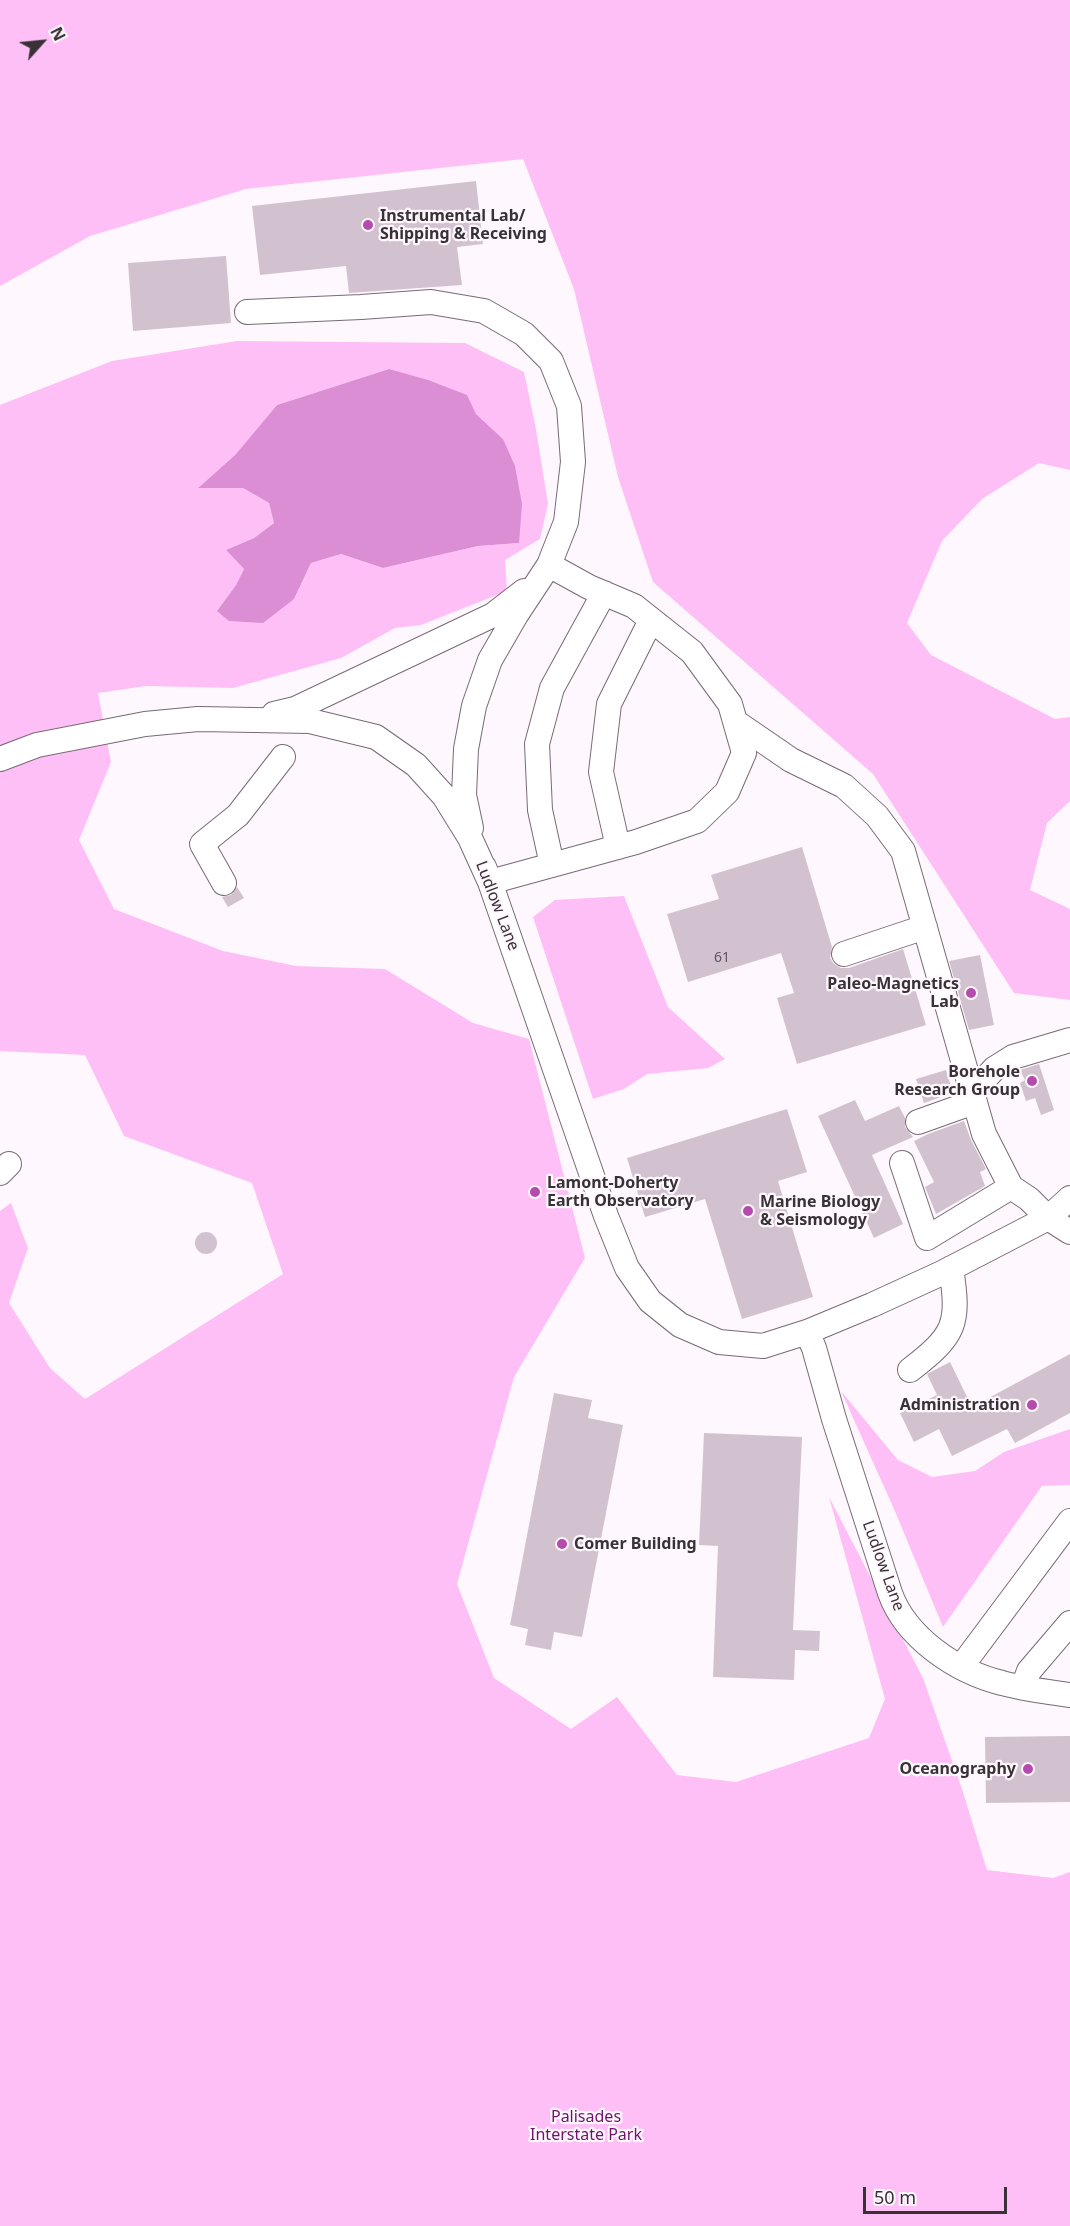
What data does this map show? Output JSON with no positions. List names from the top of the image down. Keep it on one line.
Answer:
{"streets":{"lane":["Ludlow Lane"]},"parks":["Palisades Interstate Park"],"places":["Instrumental Lab/ Shipping & Receiving","Paleo-Magnetics Lab","Borehole Research Group","Lamont-Doherty Earth Observatory","Marine Biology & Seismology","Administration","Comer Building","Oceanography"],"house_numbers":["61"],"scale_bar":"50 m","north":"top right"}
